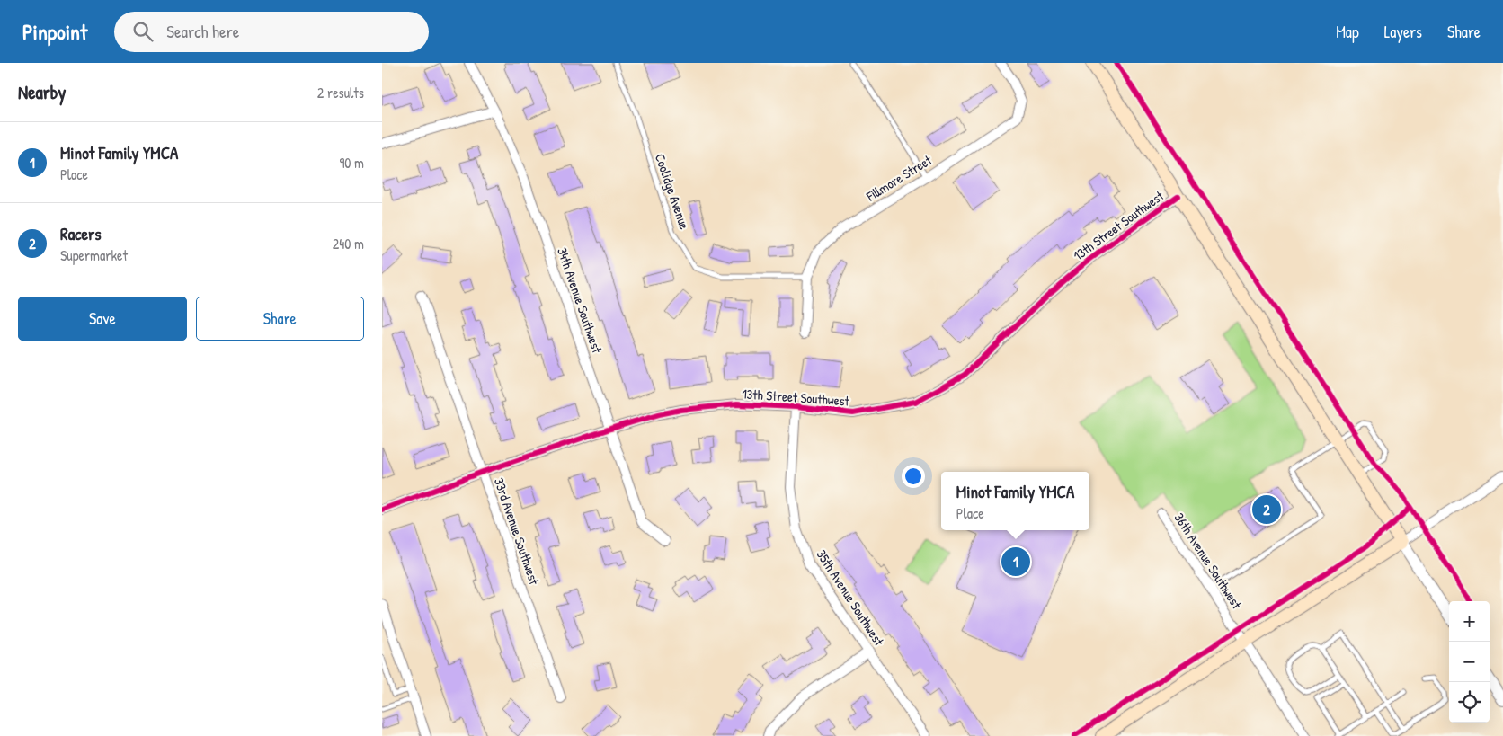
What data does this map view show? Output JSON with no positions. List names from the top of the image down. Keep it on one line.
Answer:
{"streets":{"street":["Fillmore Street","13th Street Southwest","34th Avenue Southwest","33rd Avenue Southwest","36th Avenue Southwest","35th Avenue Southwest"],"lane":["Coolidge Avenue"]},"crossings":[["Fillmore Street","Coolidge Avenue"],["13th Street Southwest","34th Avenue Southwest"],["13th Street Southwest","33rd Avenue Southwest"],["13th Street Southwest","35th Avenue Southwest"]],"page":{"header":"Pinpoint","search":"Search here","nav":["Map","Layers","Share"],"heading":["Nearby","2 results"],"list":[{"mark":"1","name":"Minot Family YMCA","note":"Place","value":"90 m"},{"mark":"2","name":"Racers","note":"Supermarket","value":"240 m"}],"buttons":["Save","Share"],"popup":["Minot Family YMCA","Place"],"pins":["2","1"],"map_buttons":["+","−"]}}
